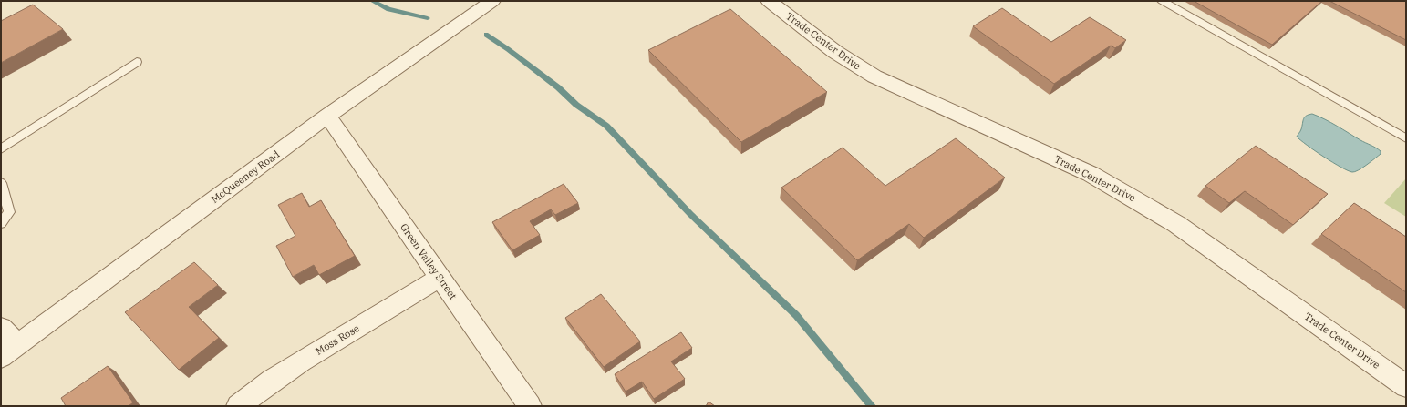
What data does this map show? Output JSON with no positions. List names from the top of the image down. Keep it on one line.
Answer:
{"streets":{"street":["Trade Center Drive","McQueeney Road","Green Valley Street","Moss Rose"]},"crossings":[["McQueeney Road","Green Valley Street"],["Green Valley Street","Moss Rose"]]}
